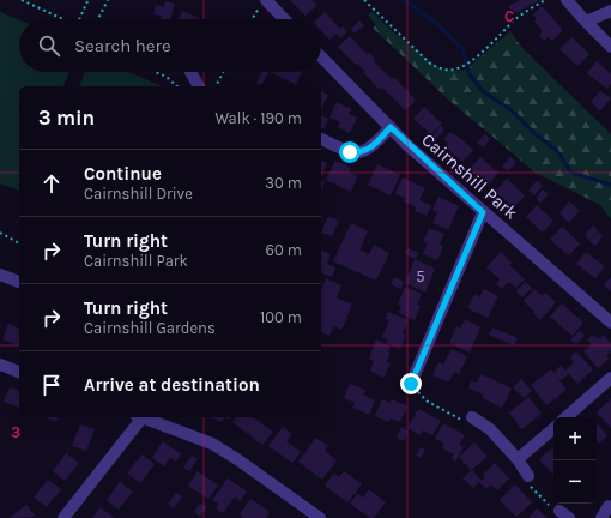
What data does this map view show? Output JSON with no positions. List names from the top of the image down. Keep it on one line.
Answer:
{"streets":{"street":["Cairnshill Park"]},"house_numbers":["5"],"page":{"search":"Search here","heading":["3 min","Walk · 190 m"],"list":[["Continue","Cairnshill Drive","30 m"],["Turn right","Cairnshill Park","60 m"],["Turn right","Cairnshill Gardens","100 m"],"Arrive at destination"],"map_buttons":["+","−"]},"grid":{"columns":["C"],"rows":["3"]}}
